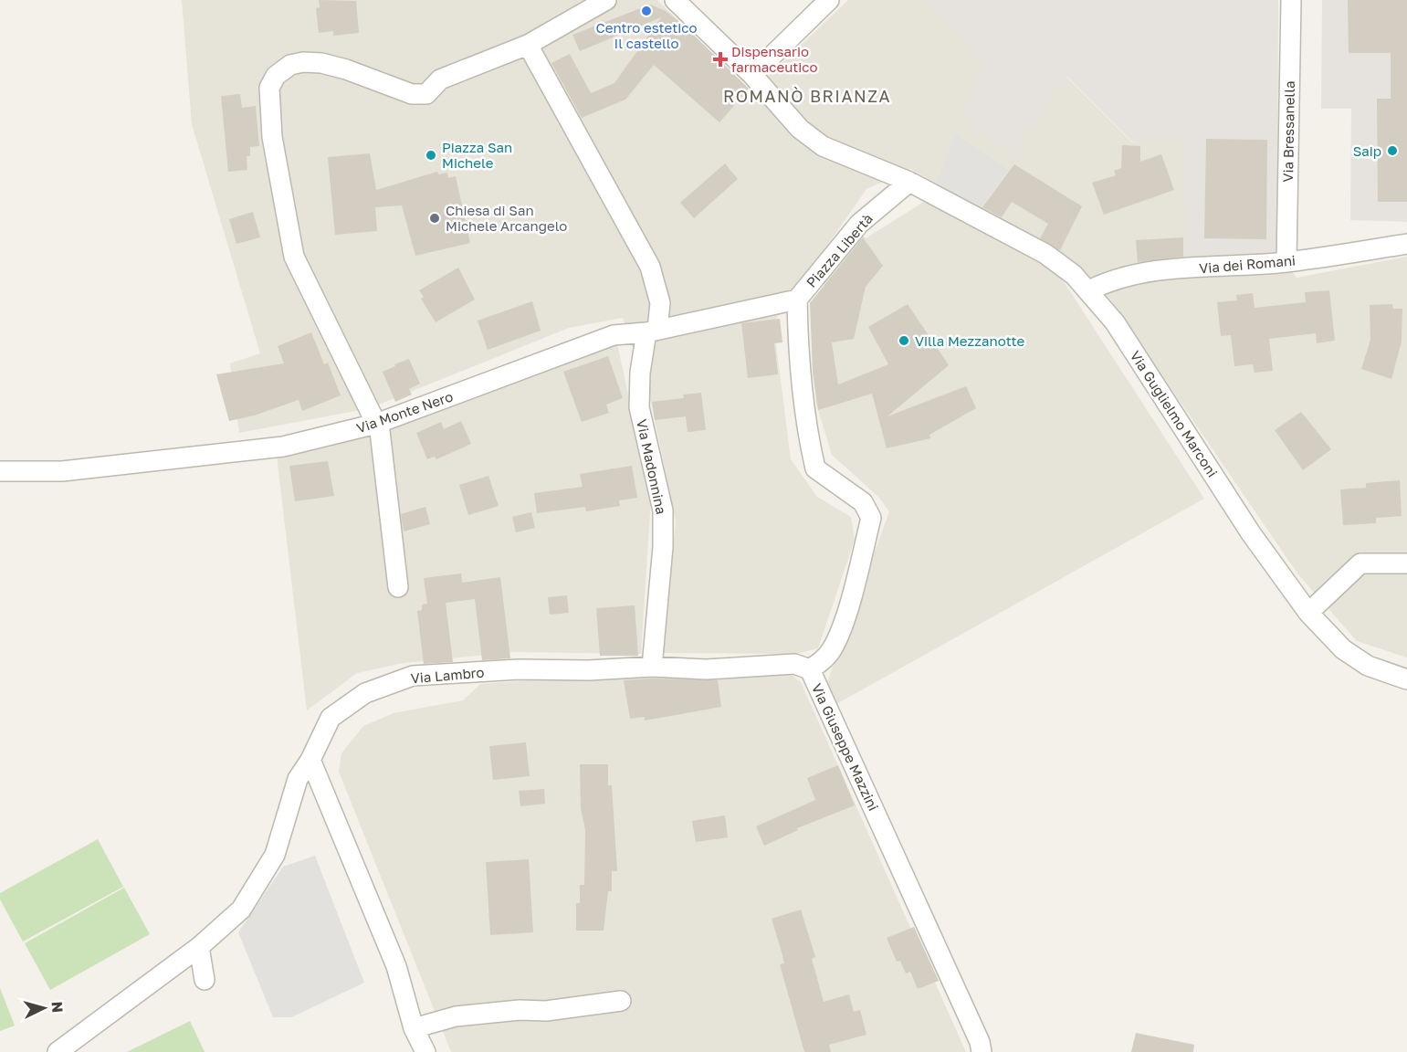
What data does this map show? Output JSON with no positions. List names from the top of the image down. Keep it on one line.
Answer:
{"streets":{"street":["Via Bressanella","Piazza Libertà","Via dei Romani","Via Monte Nero","Via Guglielmo Marconi","Via Madonnina","Via Lambro","Via Giuseppe Mazzini"]},"crossings":[["Via Bressanella","Via dei Romani"],["Piazza Libertà","Via Monte Nero"],["Piazza Libertà","Via Guglielmo Marconi"],["Piazza Libertà","Via Giuseppe Mazzini"],["Via dei Romani","Via Guglielmo Marconi"],["Via Monte Nero","Via Madonnina"],["Via Monte Nero","Via Giuseppe Mazzini"],["Via Madonnina","Via Lambro"],["Via Lambro","Via Giuseppe Mazzini"]],"districts":["ROMANÒ BRIANZA"],"places":{"other":["Centro estetico Il castello","Saip","Piazza San Michele","Chiesa di San Michele Arcangelo","Villa Mezzanotte"],"health":["Dispensario farmaceutico"]},"north":"right"}
